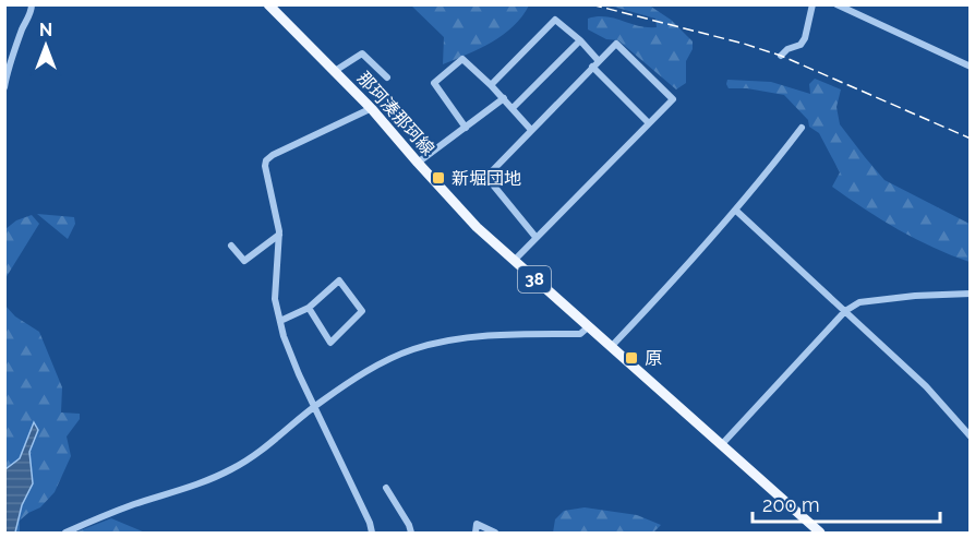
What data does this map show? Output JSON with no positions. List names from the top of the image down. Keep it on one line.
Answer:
{"streets":{"main road":["那珂湊那珂線","38"]},"places":{"transit":["新堀団地","原"]},"scale_bar":"200 m","north":"top"}
